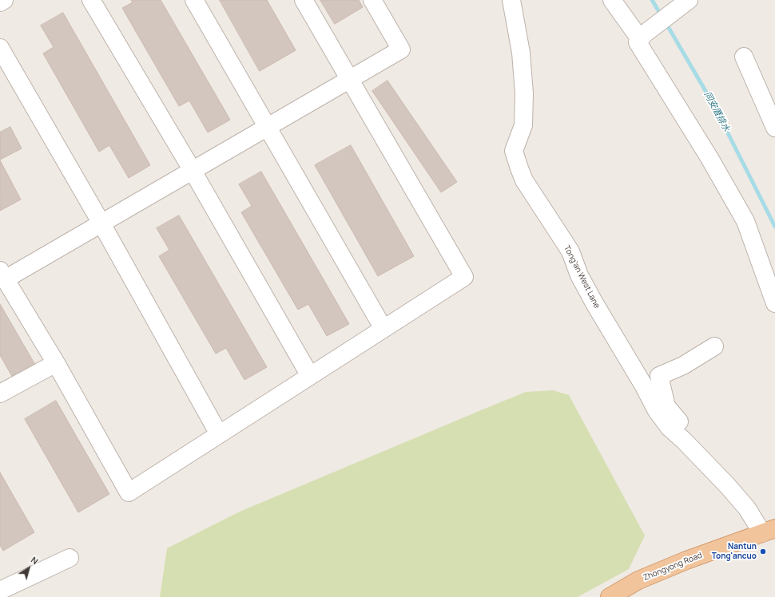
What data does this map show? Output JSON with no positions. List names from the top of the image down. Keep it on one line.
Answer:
{"streets":{"main road":["Zhongyong Road"],"street":["Tong’an West Lane"]},"crossings":[["Tong’an West Lane","Zhongyong Road"]],"water":["同安厝排水"],"places":["Nantun Tong'ancuo"],"north":"top right"}
